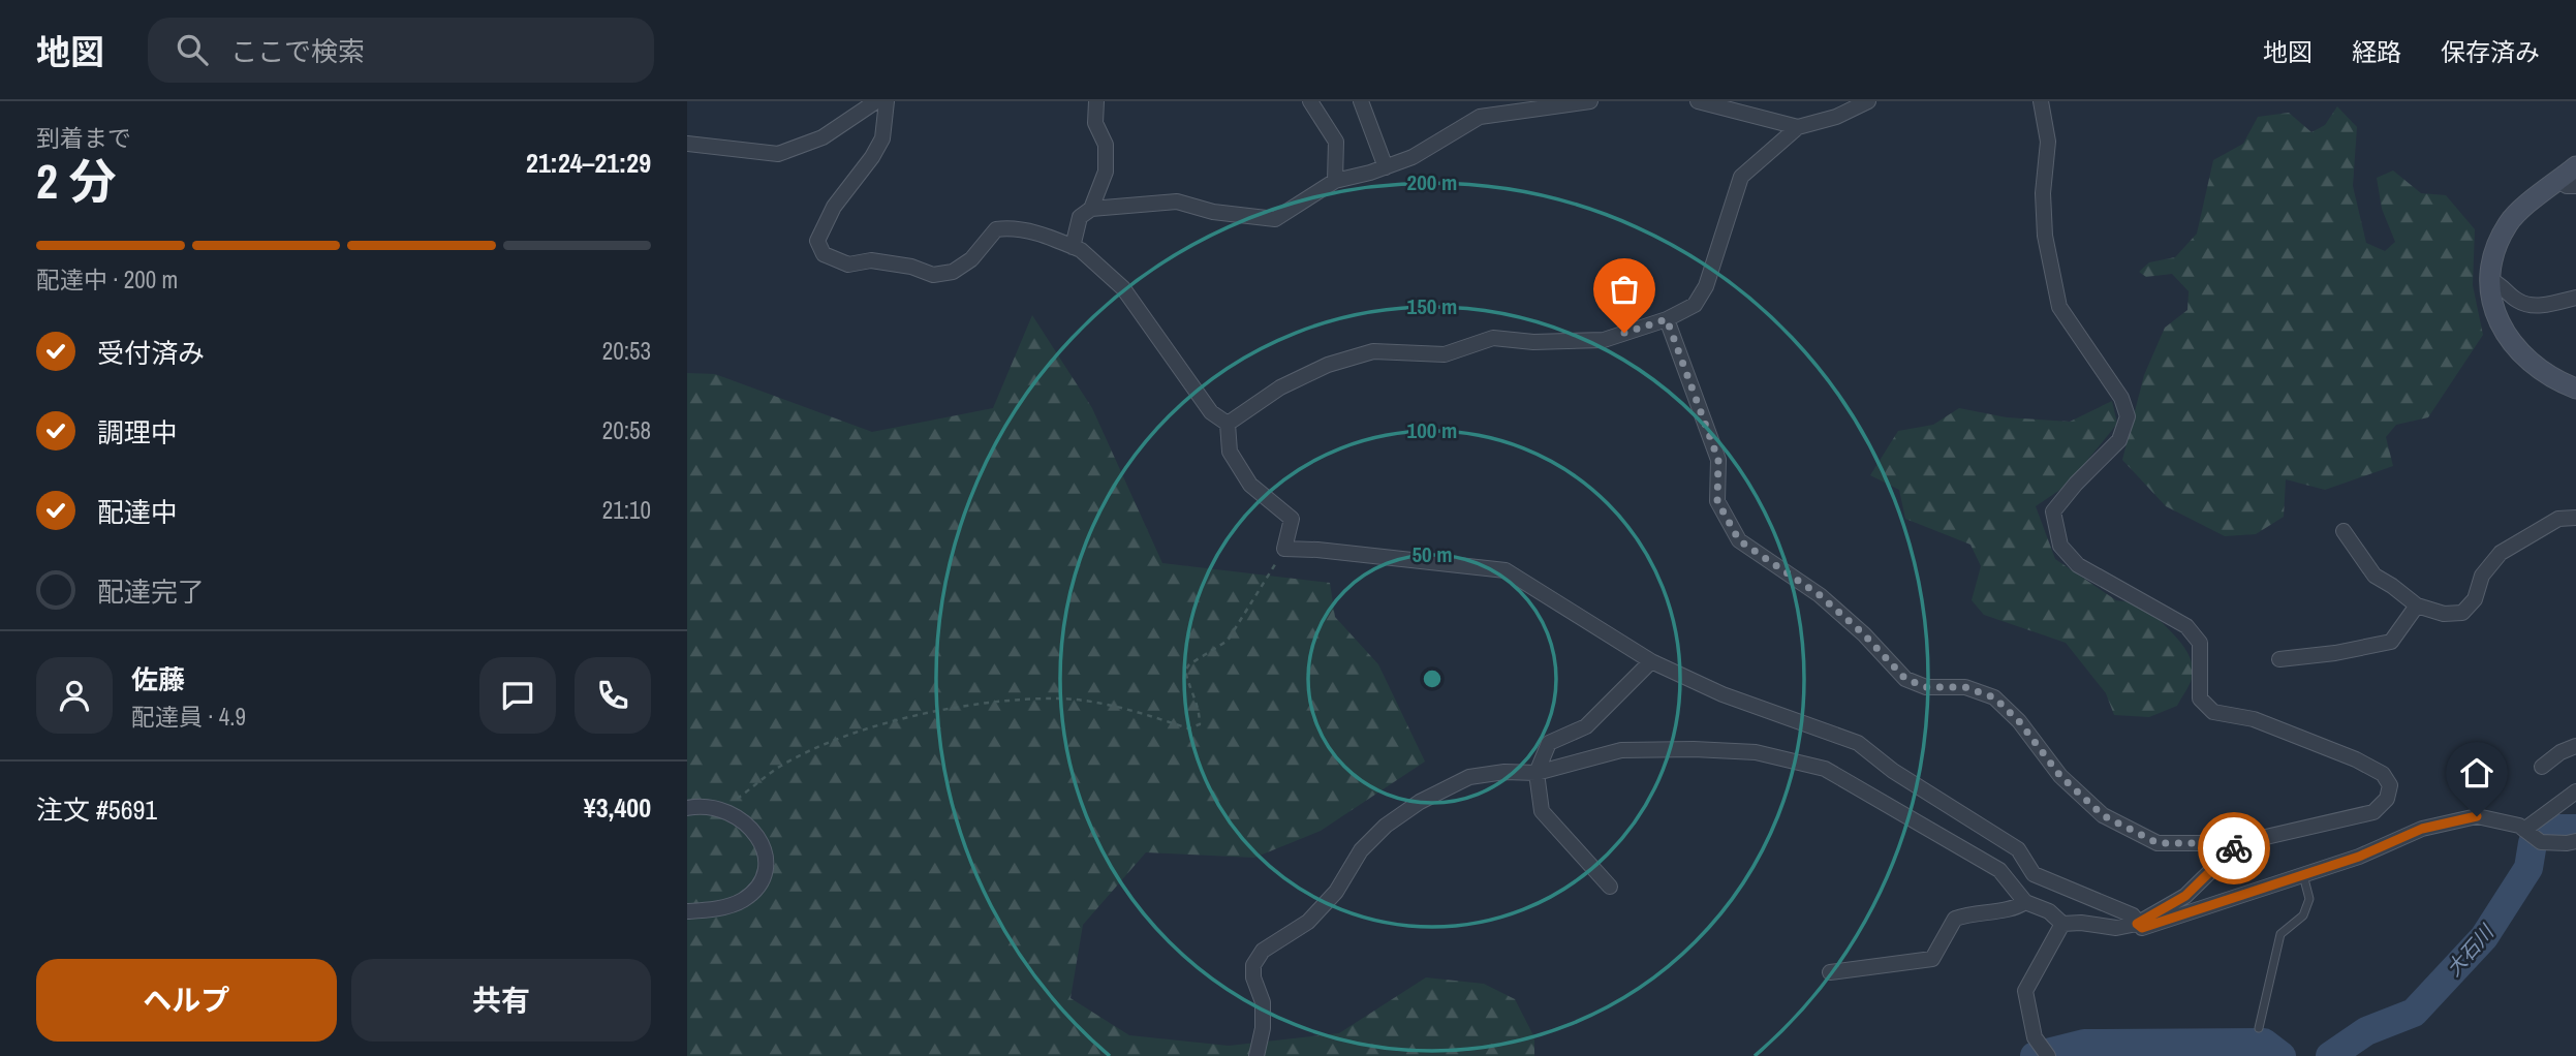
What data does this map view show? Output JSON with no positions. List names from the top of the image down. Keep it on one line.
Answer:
{"water":["大石川"],"page":{"header":"地図","search":"ここで検索","nav":["地図","経路","保存済み"],"heading":["2 分","到着まで","21:24–21:29"],"panel":["佐藤","配達員 · 4.9","注文 #5691","¥3,400"],"bar":"配達中 · 200 m","list":[["受付済み","20:53"],["調理中","20:58"],["配達中","21:10"],"配達完了"],"buttons":["ヘルプ","共有"]},"rings":["200 m","150 m","100 m","50 m"]}
